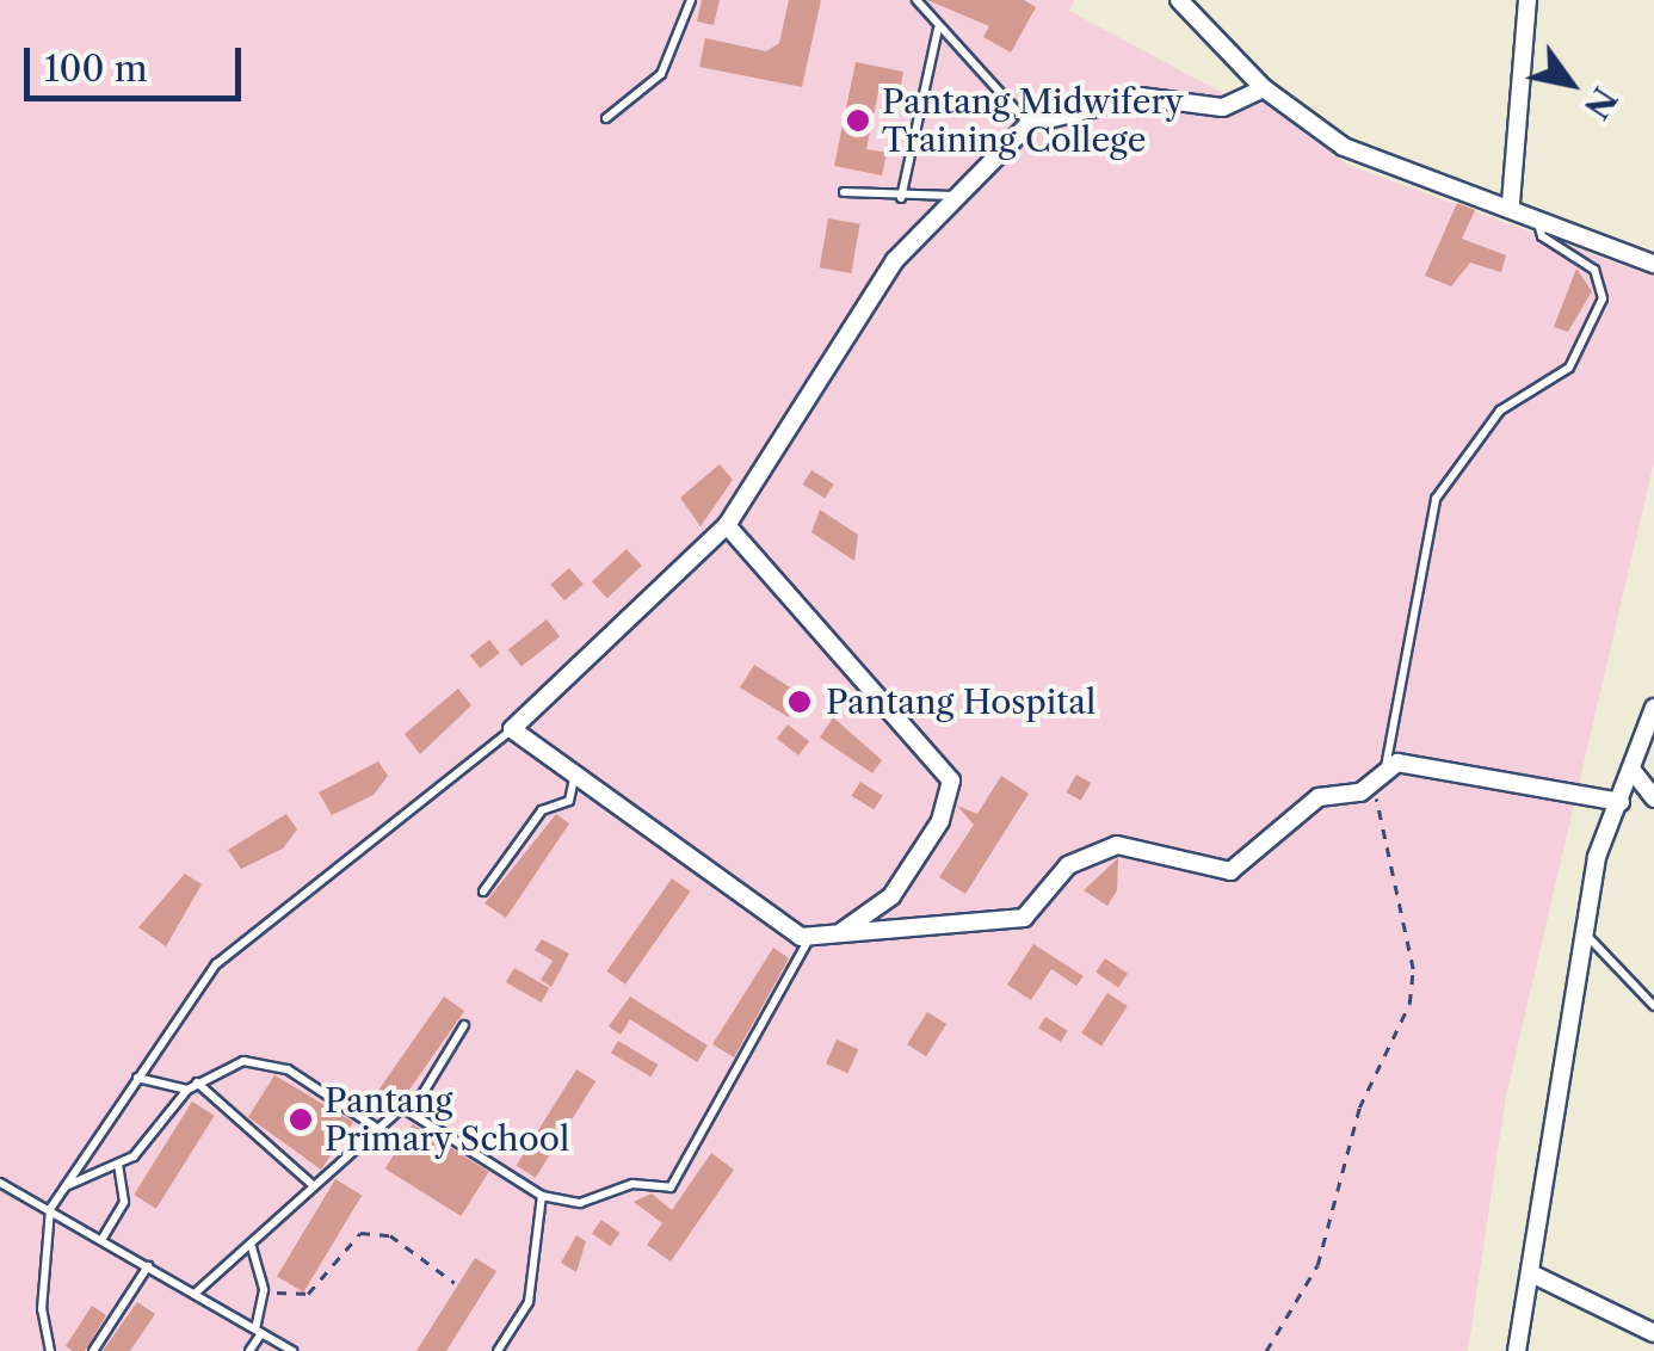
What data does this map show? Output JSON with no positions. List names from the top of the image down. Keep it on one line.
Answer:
{"places":["Pantang Midwifery Training College","Pantang Hospital","Pantang Primary School"],"scale_bar":"100 m","north":"bottom right"}
